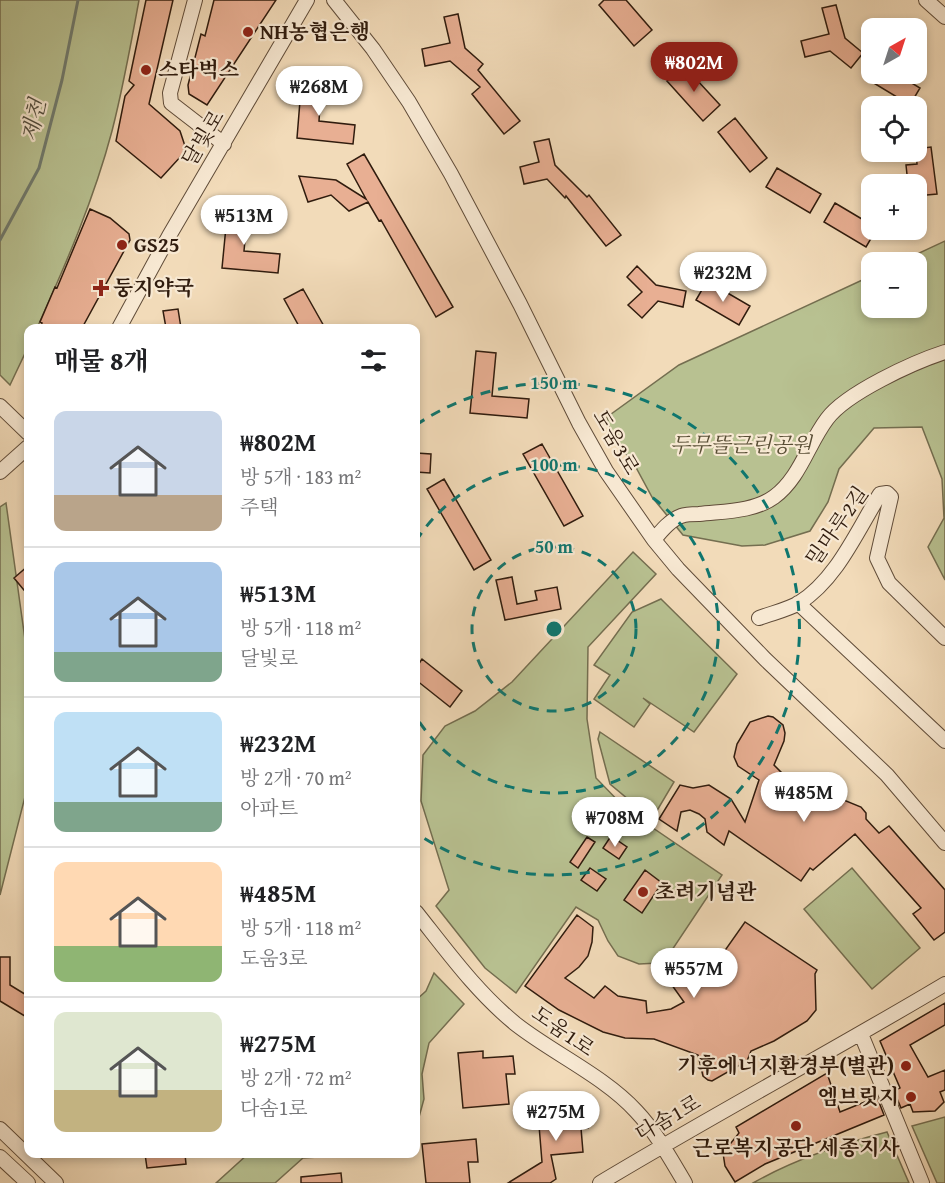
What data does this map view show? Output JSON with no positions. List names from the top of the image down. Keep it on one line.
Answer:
{"streets":{"street":["달빛로","도움3로","밀마루2길","도움1로","다솜1로"]},"crossings":[["도움1로","다솜1로"]],"water":["제천"],"parks":["두무뜰근린공원"],"places":{"other":["NH농협은행","스타벅스","GS25","초려기념관","기후에너지환경부(별관)","엠브릿지","근로복지공단 세종지사"],"health":["둥지약국"]},"north":"top right","page":{"map_buttons":["+","−"],"price":["₩802M","₩268M","₩513M","₩232M","₩485M","₩708M","₩557M","₩275M"],"heading":"매물 8개","list":[{"name":"₩802M","note":"방 5개 · 183 m² · 주택"},{"name":"₩513M","note":"방 5개 · 118 m² · 달빛로"},{"name":"₩232M","note":"방 2개 · 70 m² · 아파트"},{"name":"₩485M","note":"방 5개 · 118 m² · 도움3로"},{"name":"₩275M","note":"방 2개 · 72 m² · 다솜1로"}]},"rings":["150 m","100 m","50 m"]}
